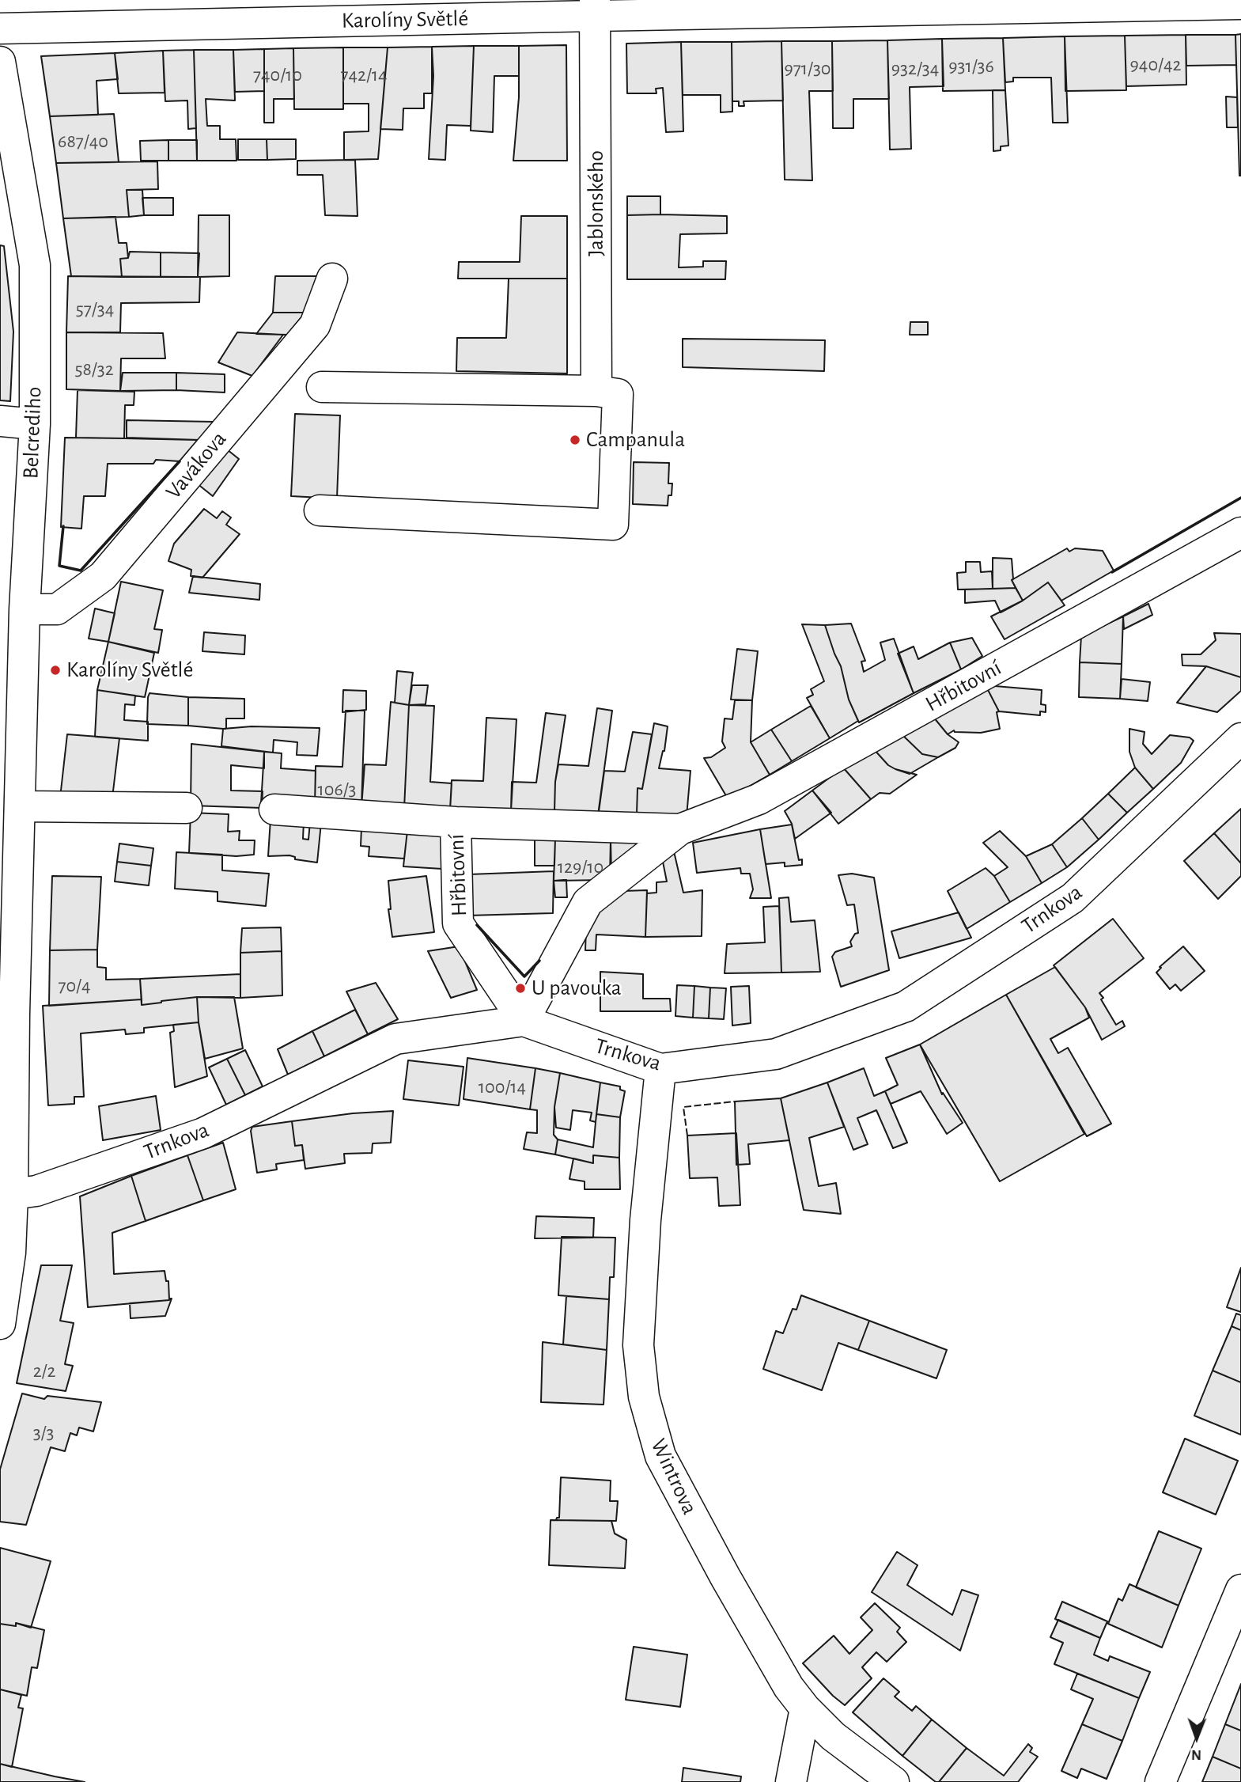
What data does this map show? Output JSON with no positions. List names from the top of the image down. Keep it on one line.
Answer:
{"streets":{"street":["Karolíny Světlé","Jablonského","Belcrediho","Vavákova","Hřbitovní","Trnkova","Wintrova"]},"crossings":[["Karolíny Světlé","Jablonského"],["Belcrediho","Vavákova"],["Belcrediho","Trnkova"],["Hřbitovní","Trnkova"],["Trnkova","Wintrova"]],"places":["Campanula","Karolíny Světlé","U pavouka"],"house_numbers":["940/42","931/36","971/30","932/34","740/10","742/14","687/40","57/34","58/32","106/3","129/10","70/4","100/14","2/2","3/3"],"north":"bottom"}
